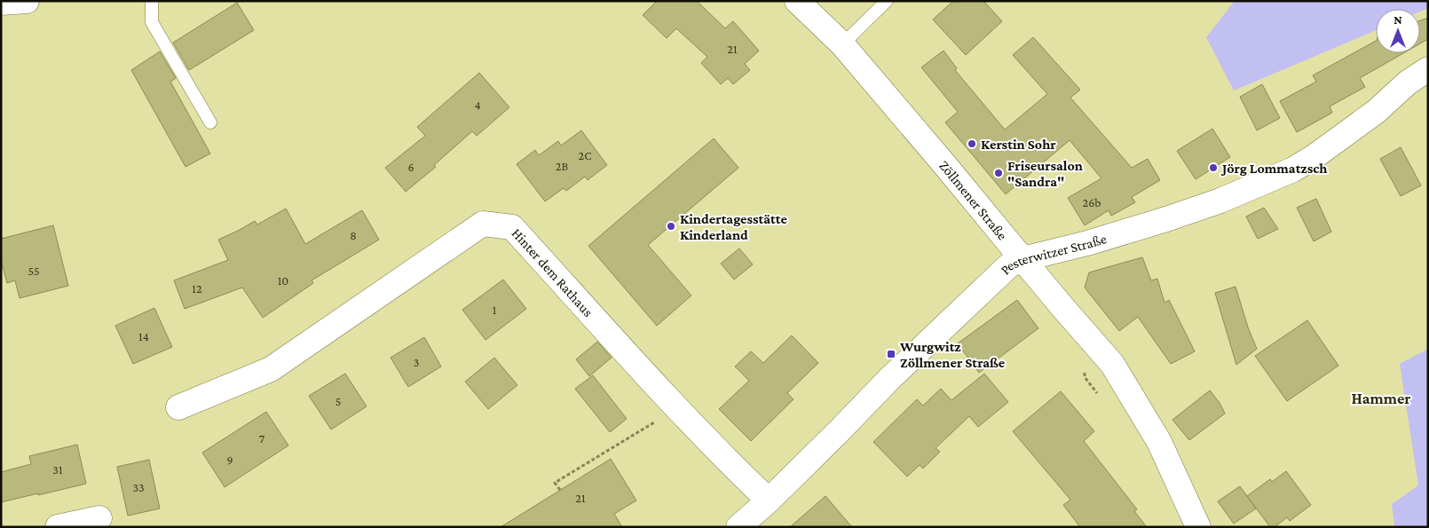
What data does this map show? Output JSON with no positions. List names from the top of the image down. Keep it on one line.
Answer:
{"streets":{"street":["Zöllmener Straße","Pesterwitzer Straße","Hinter dem Rathaus"]},"crossings":[["Zöllmener Straße","Pesterwitzer Straße"],["Pesterwitzer Straße","Hinter dem Rathaus"]],"districts":["Hammer"],"places":{"other":["Kerstin Sohr","Jörg Lommatzsch","Friseursalon \"Sandra\"","Kindertagesstätte Kinderland"],"transit":["Wurgwitz Zöllmener Straße"]},"house_numbers":["21","4","2C","2B","6","26b","8","55","10","12","1","14","3","5","7","9","31","33","21"],"north":"top"}
